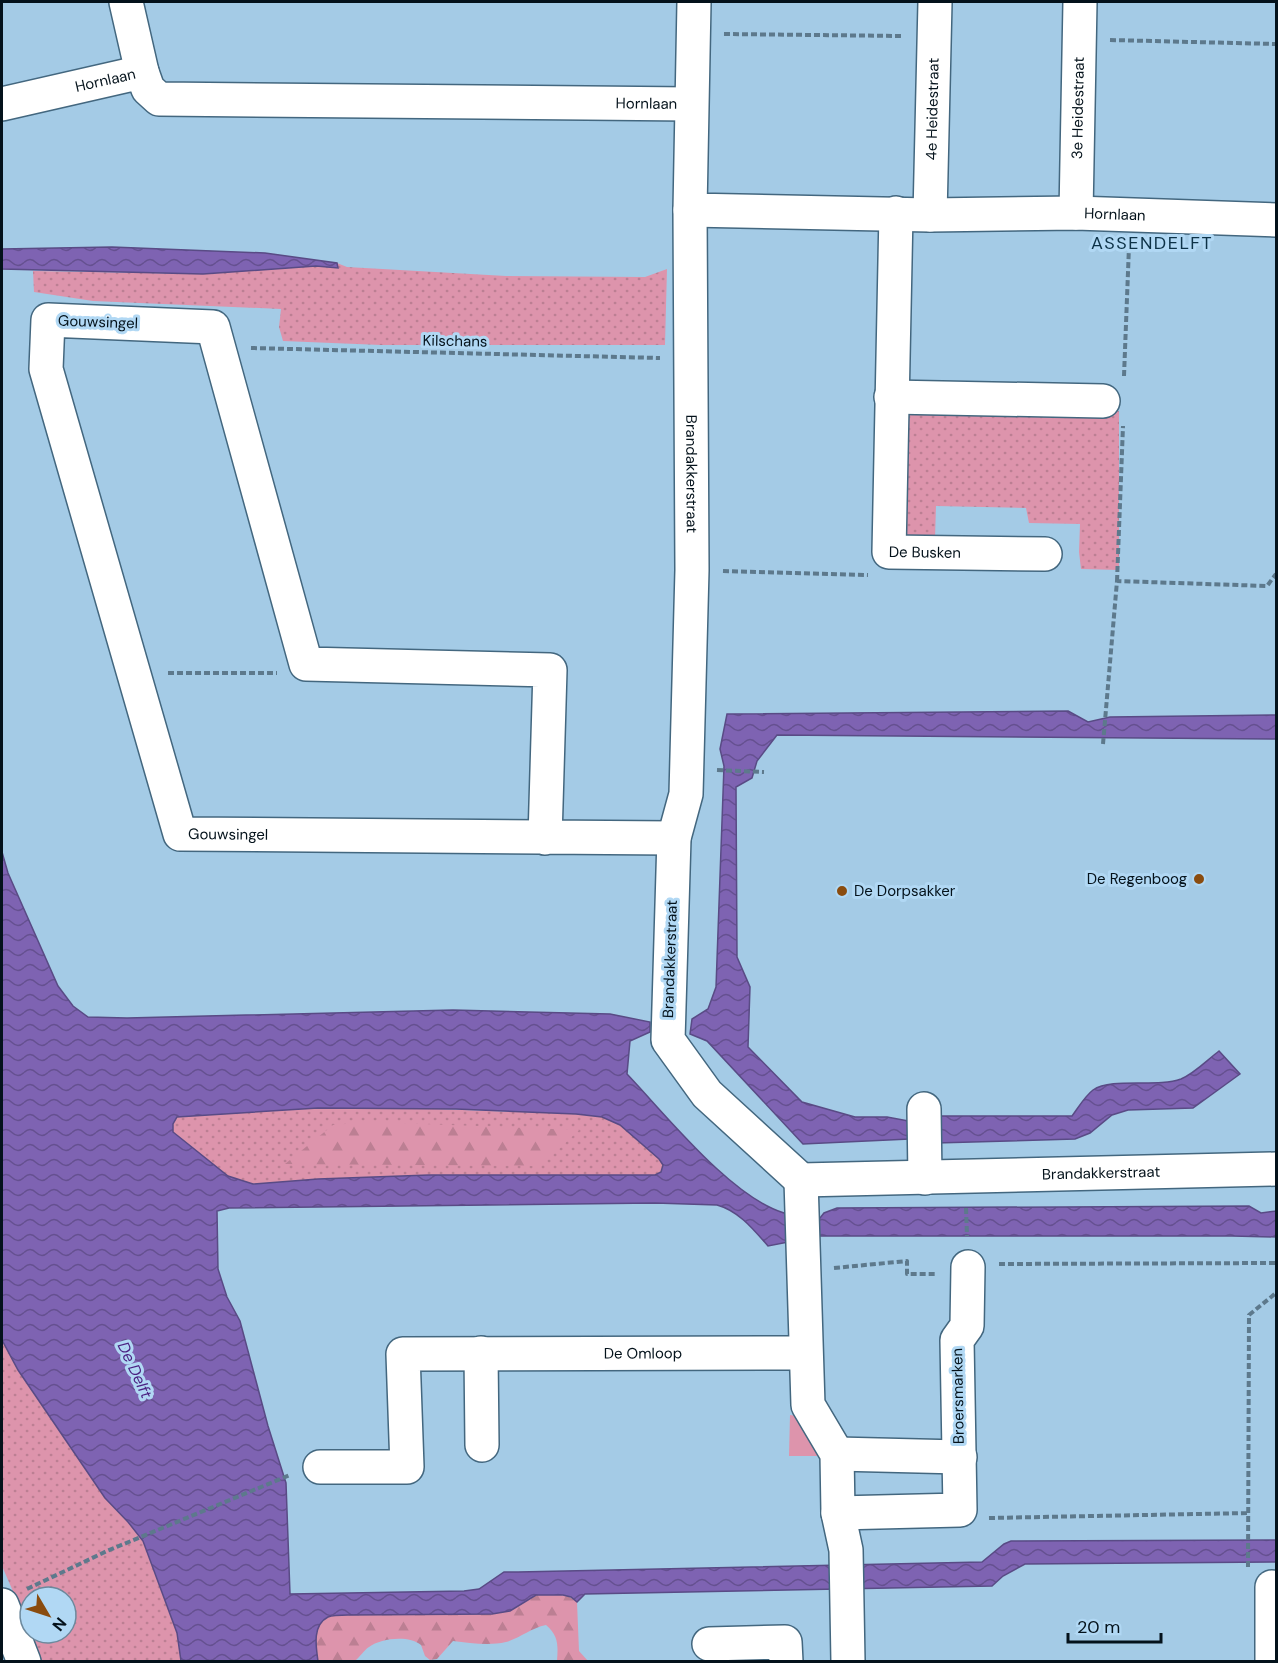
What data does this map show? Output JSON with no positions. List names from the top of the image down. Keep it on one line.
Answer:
{"streets":{"street":["Hornlaan","3e Heidestraat","4e Heidestraat","Gouwsingel","Brandakkerstraat","De Busken","De Omloop","Broersmarken"],"path":["Kilschans"]},"crossings":[["Hornlaan","3e Heidestraat"],["Hornlaan","4e Heidestraat"],["Hornlaan","Brandakkerstraat"],["Hornlaan","De Busken"],["Gouwsingel","Kilschans"],["Gouwsingel","Brandakkerstraat"],["Kilschans","Brandakkerstraat"]],"districts":["ASSENDELFT"],"water":["De Delft"],"places":["De Regenboog","De Dorpsakker"],"scale_bar":"20 m","north":"bottom right"}
